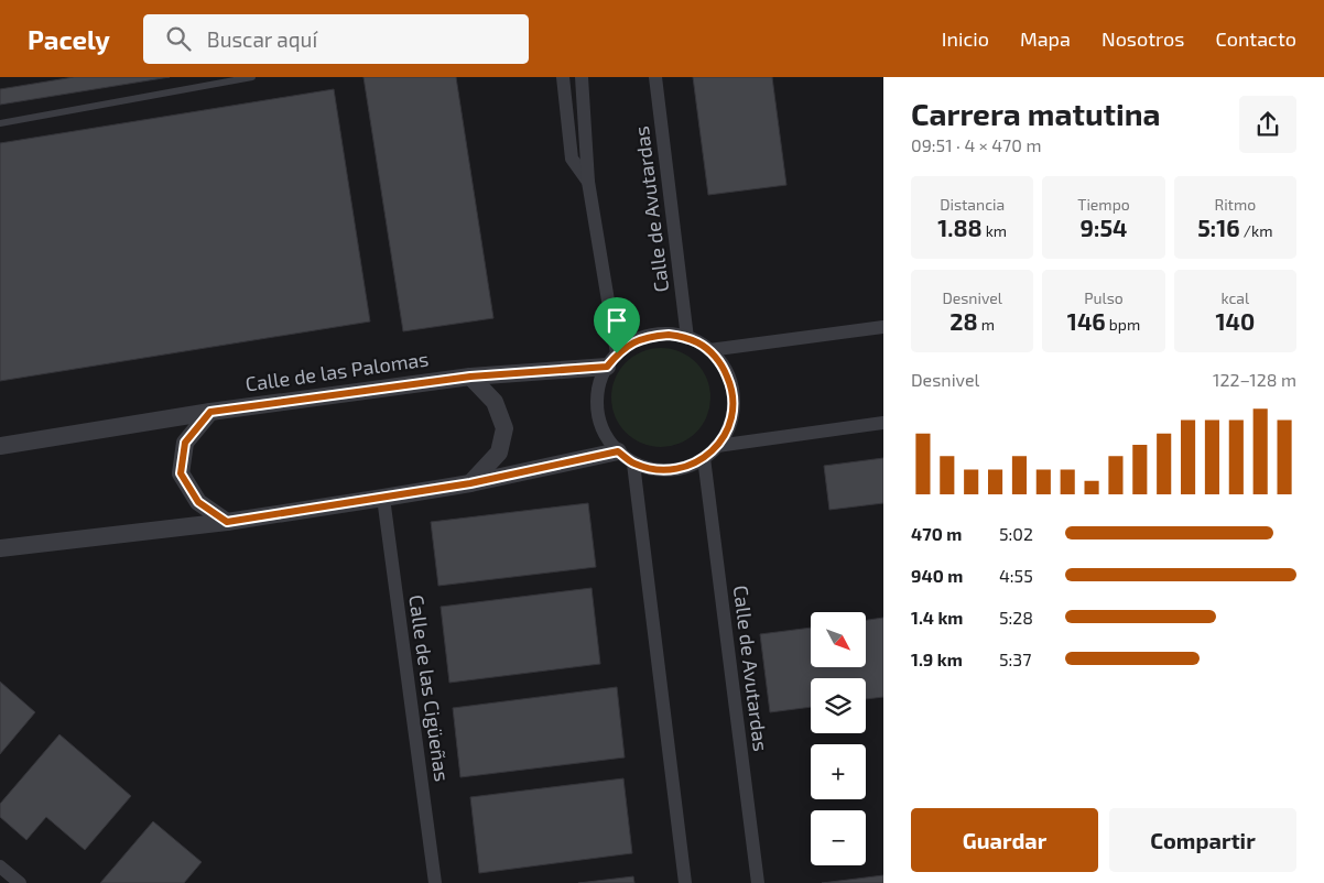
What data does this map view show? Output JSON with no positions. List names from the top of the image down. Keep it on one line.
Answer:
{"streets":{"street":["Calle de Avutardas","Calle de las Palomas","Calle de las Cigüeñas"]},"crossings":[["Calle de Avutardas","Calle de las Palomas"]],"north":"bottom right","page":{"header":"Pacely","search":"Buscar aquí","nav":["Inicio","Mapa","Nosotros","Contacto"],"heading":["Carrera matutina","09:51 · 4 × 470 m"],"stats":[["Distancia","1.88 km"],["Tiempo","9:54"],["Ritmo","5:16 /km"],["Desnivel","28 m"],["Pulso","146 bpm"],["kcal","140"]],"chart":["Desnivel","122–128 m"],"list":[{"name":"470 m","note":"5:02"},{"name":"940 m","note":"4:55"},{"name":"1.4 km","note":"5:28"},{"name":"1.9 km","note":"5:37"}],"map_buttons":["+","−"],"buttons":["Guardar","Compartir"]}}
